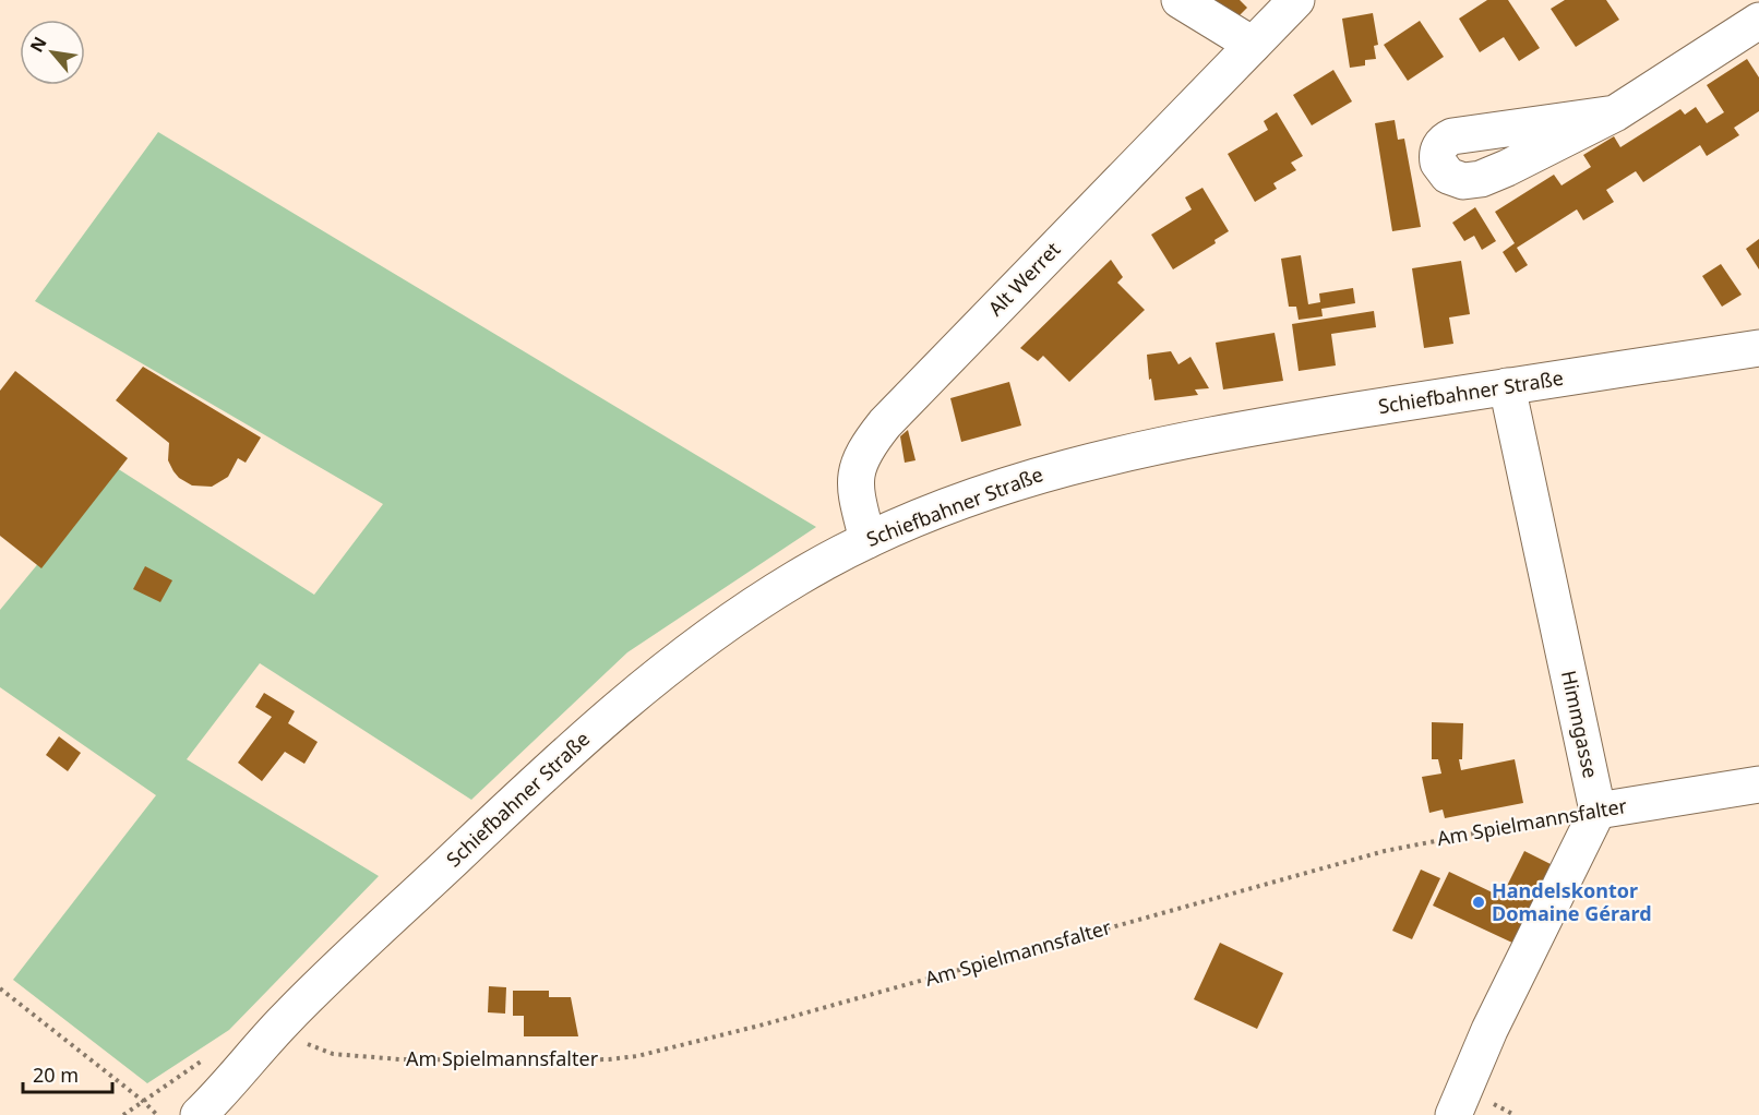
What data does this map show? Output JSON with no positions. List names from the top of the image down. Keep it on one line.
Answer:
{"streets":{"street":["Alt Werret","Schiefbahner Straße","Himmgasse","Am Spielmannsfalter"]},"crossings":[["Alt Werret","Schiefbahner Straße"],["Schiefbahner Straße","Himmgasse"],["Schiefbahner Straße","Am Spielmannsfalter"],["Himmgasse","Am Spielmannsfalter"]],"places":["Handelskontor Domaine Gérard"],"scale_bar":"20 m","north":"top left"}
